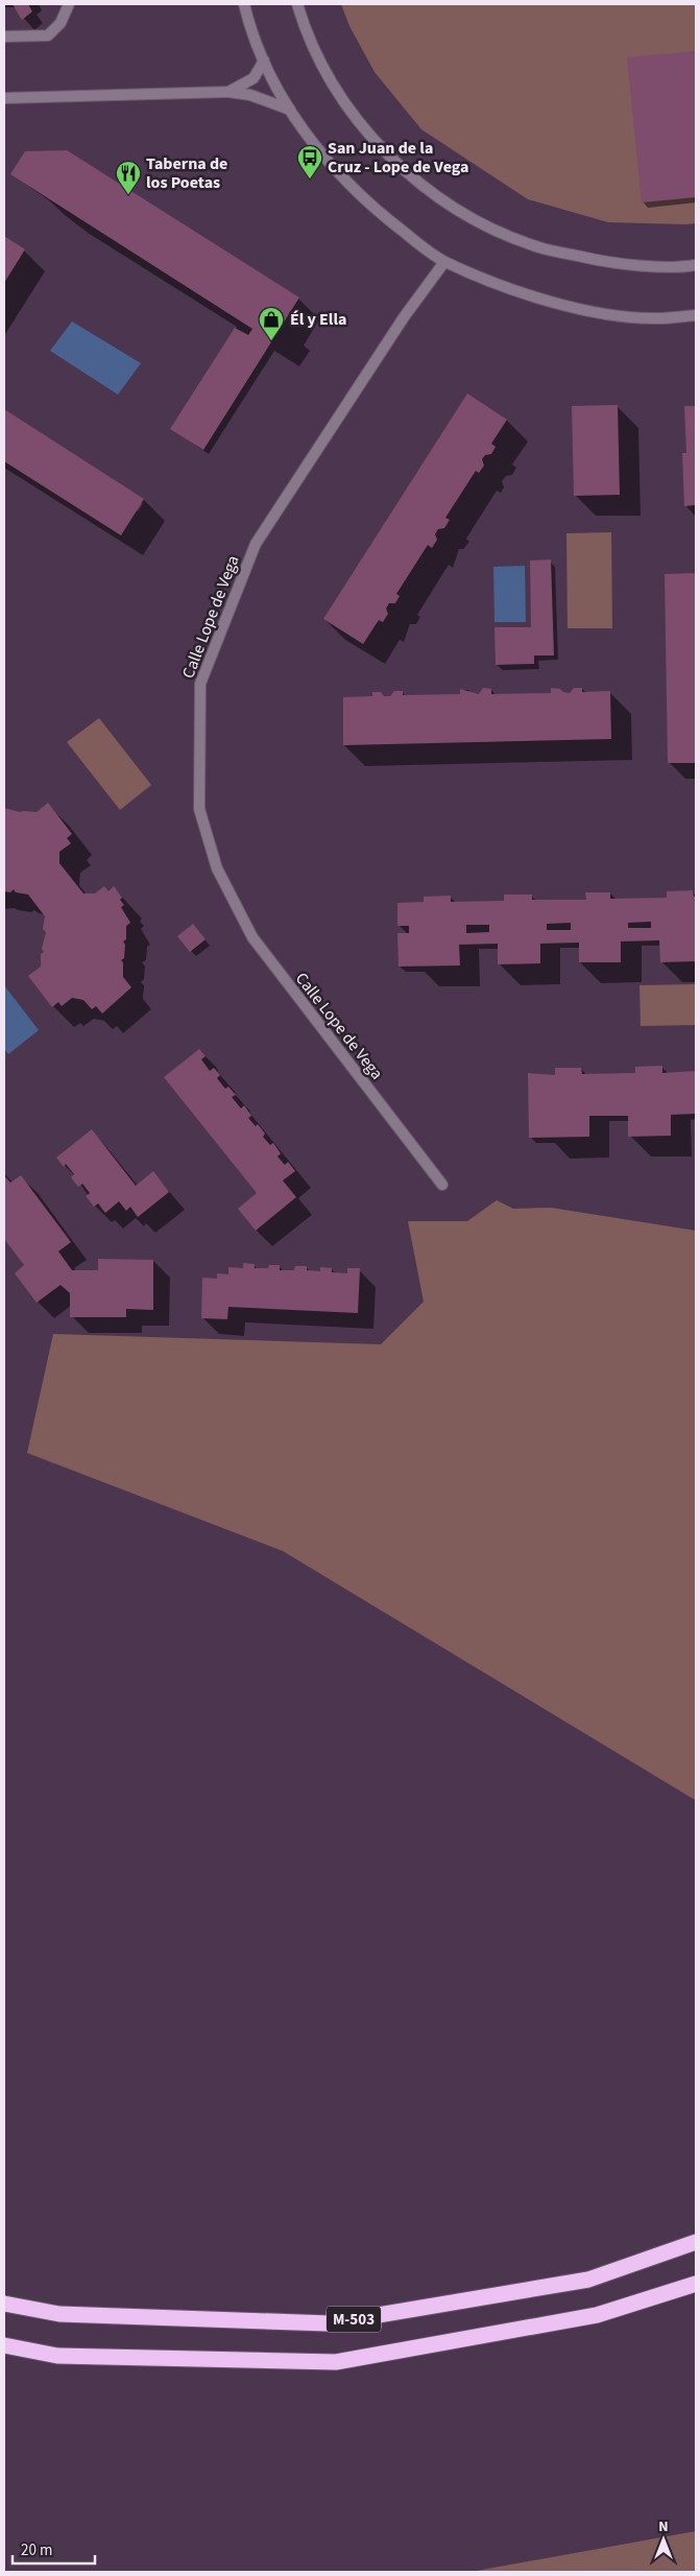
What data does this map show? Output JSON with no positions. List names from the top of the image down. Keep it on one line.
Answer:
{"streets":{"highway":["M-503"],"street":["Calle Lope de Vega"]},"places":{"bus stop":["San Juan de la Cruz - Lope de Vega"],"restaurant":["Taberna de los Poetas"],"shop":["Él y Ella"]},"scale_bar":"20 m","north":"top"}
